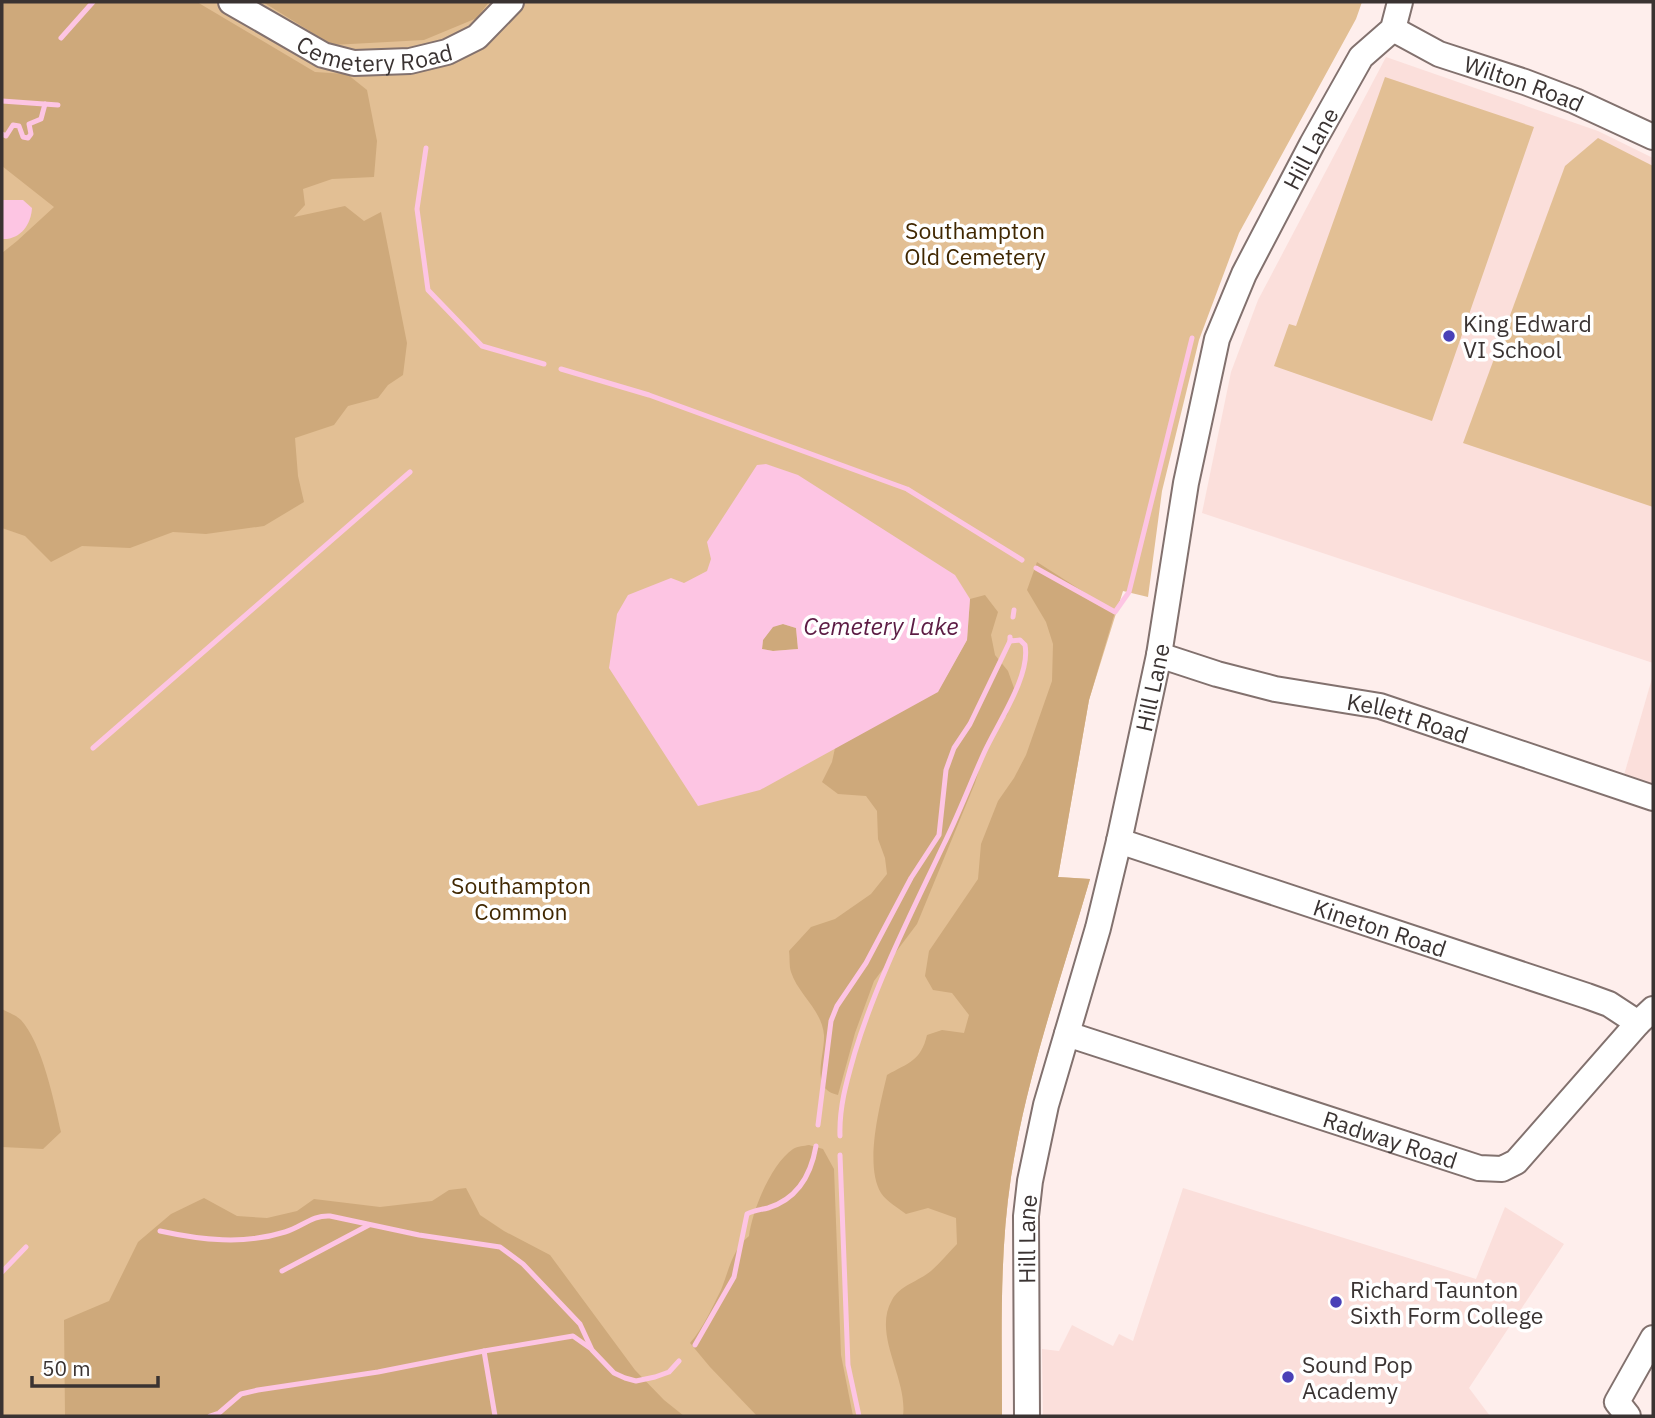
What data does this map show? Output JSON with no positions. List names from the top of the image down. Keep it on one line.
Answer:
{"streets":{"street":["Cemetery Road","Wilton Road","Hill Lane","Kellett Road","Kineton Road","Radway Road"]},"crossings":[["Wilton Road","Hill Lane"],["Hill Lane","Kellett Road"],["Hill Lane","Kineton Road"],["Hill Lane","Radway Road"],["Kineton Road","Radway Road"]],"water":["Cemetery Lake"],"parks":["Southampton Old Cemetery","Southampton Common"],"places":["King Edward VI School","Richard Taunton Sixth Form College","Sound Pop Academy"],"scale_bar":"50 m"}
